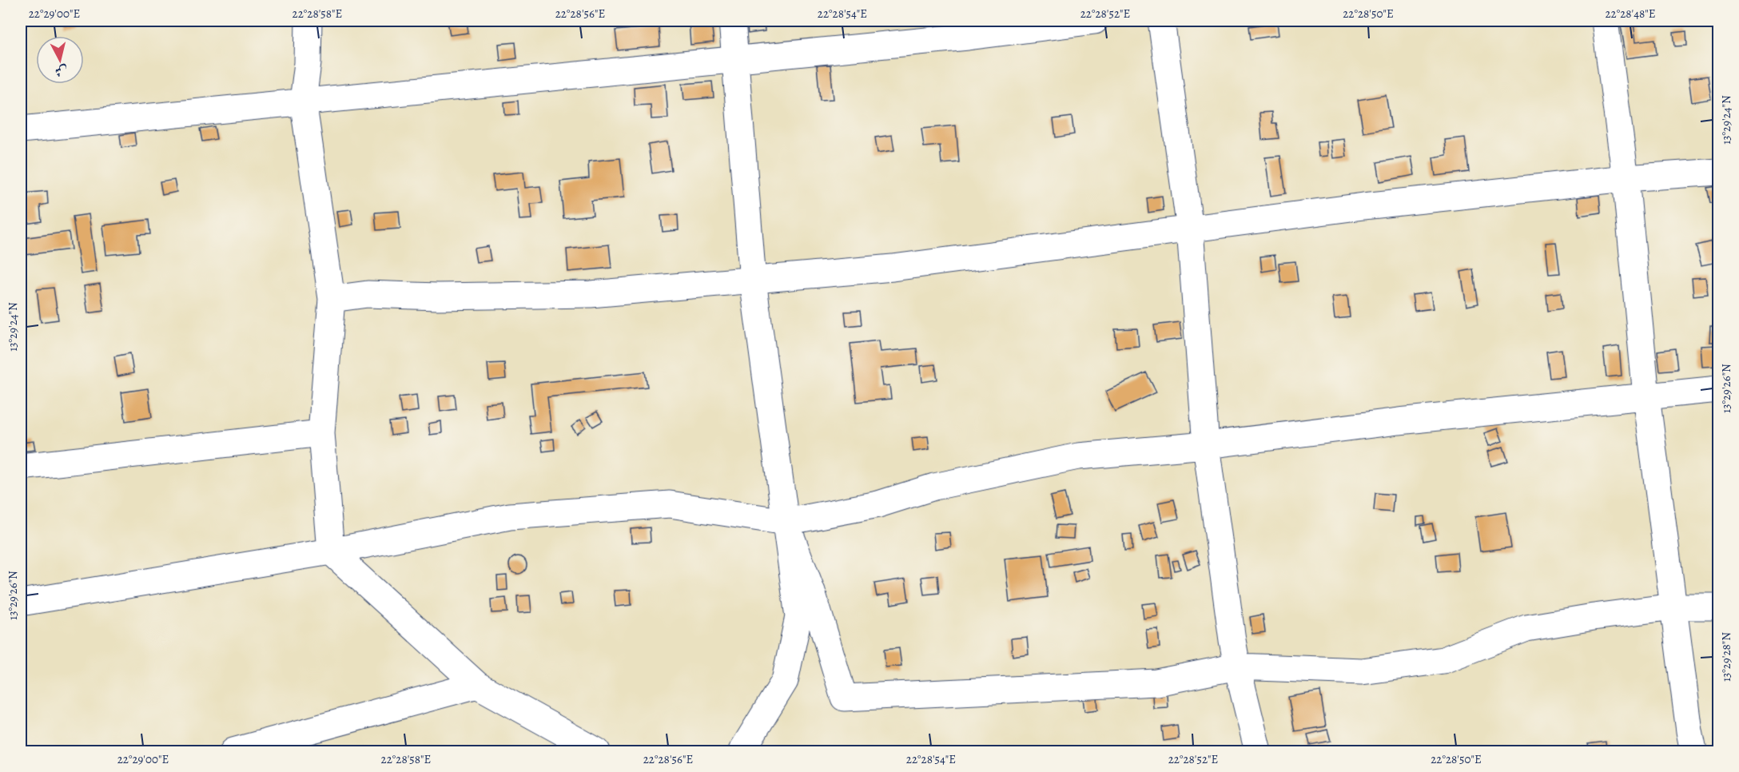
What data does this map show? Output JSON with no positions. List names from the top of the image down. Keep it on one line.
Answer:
{"north":"bottom","coordinates":["22°29'00\"E","22°28'58\"E","22°28'56\"E","22°28'54\"E","22°28'52\"E","22°28'50\"E","22°28'48\"E","13°29'24\"N","13°29'26\"N","13°29'28\"N"]}
